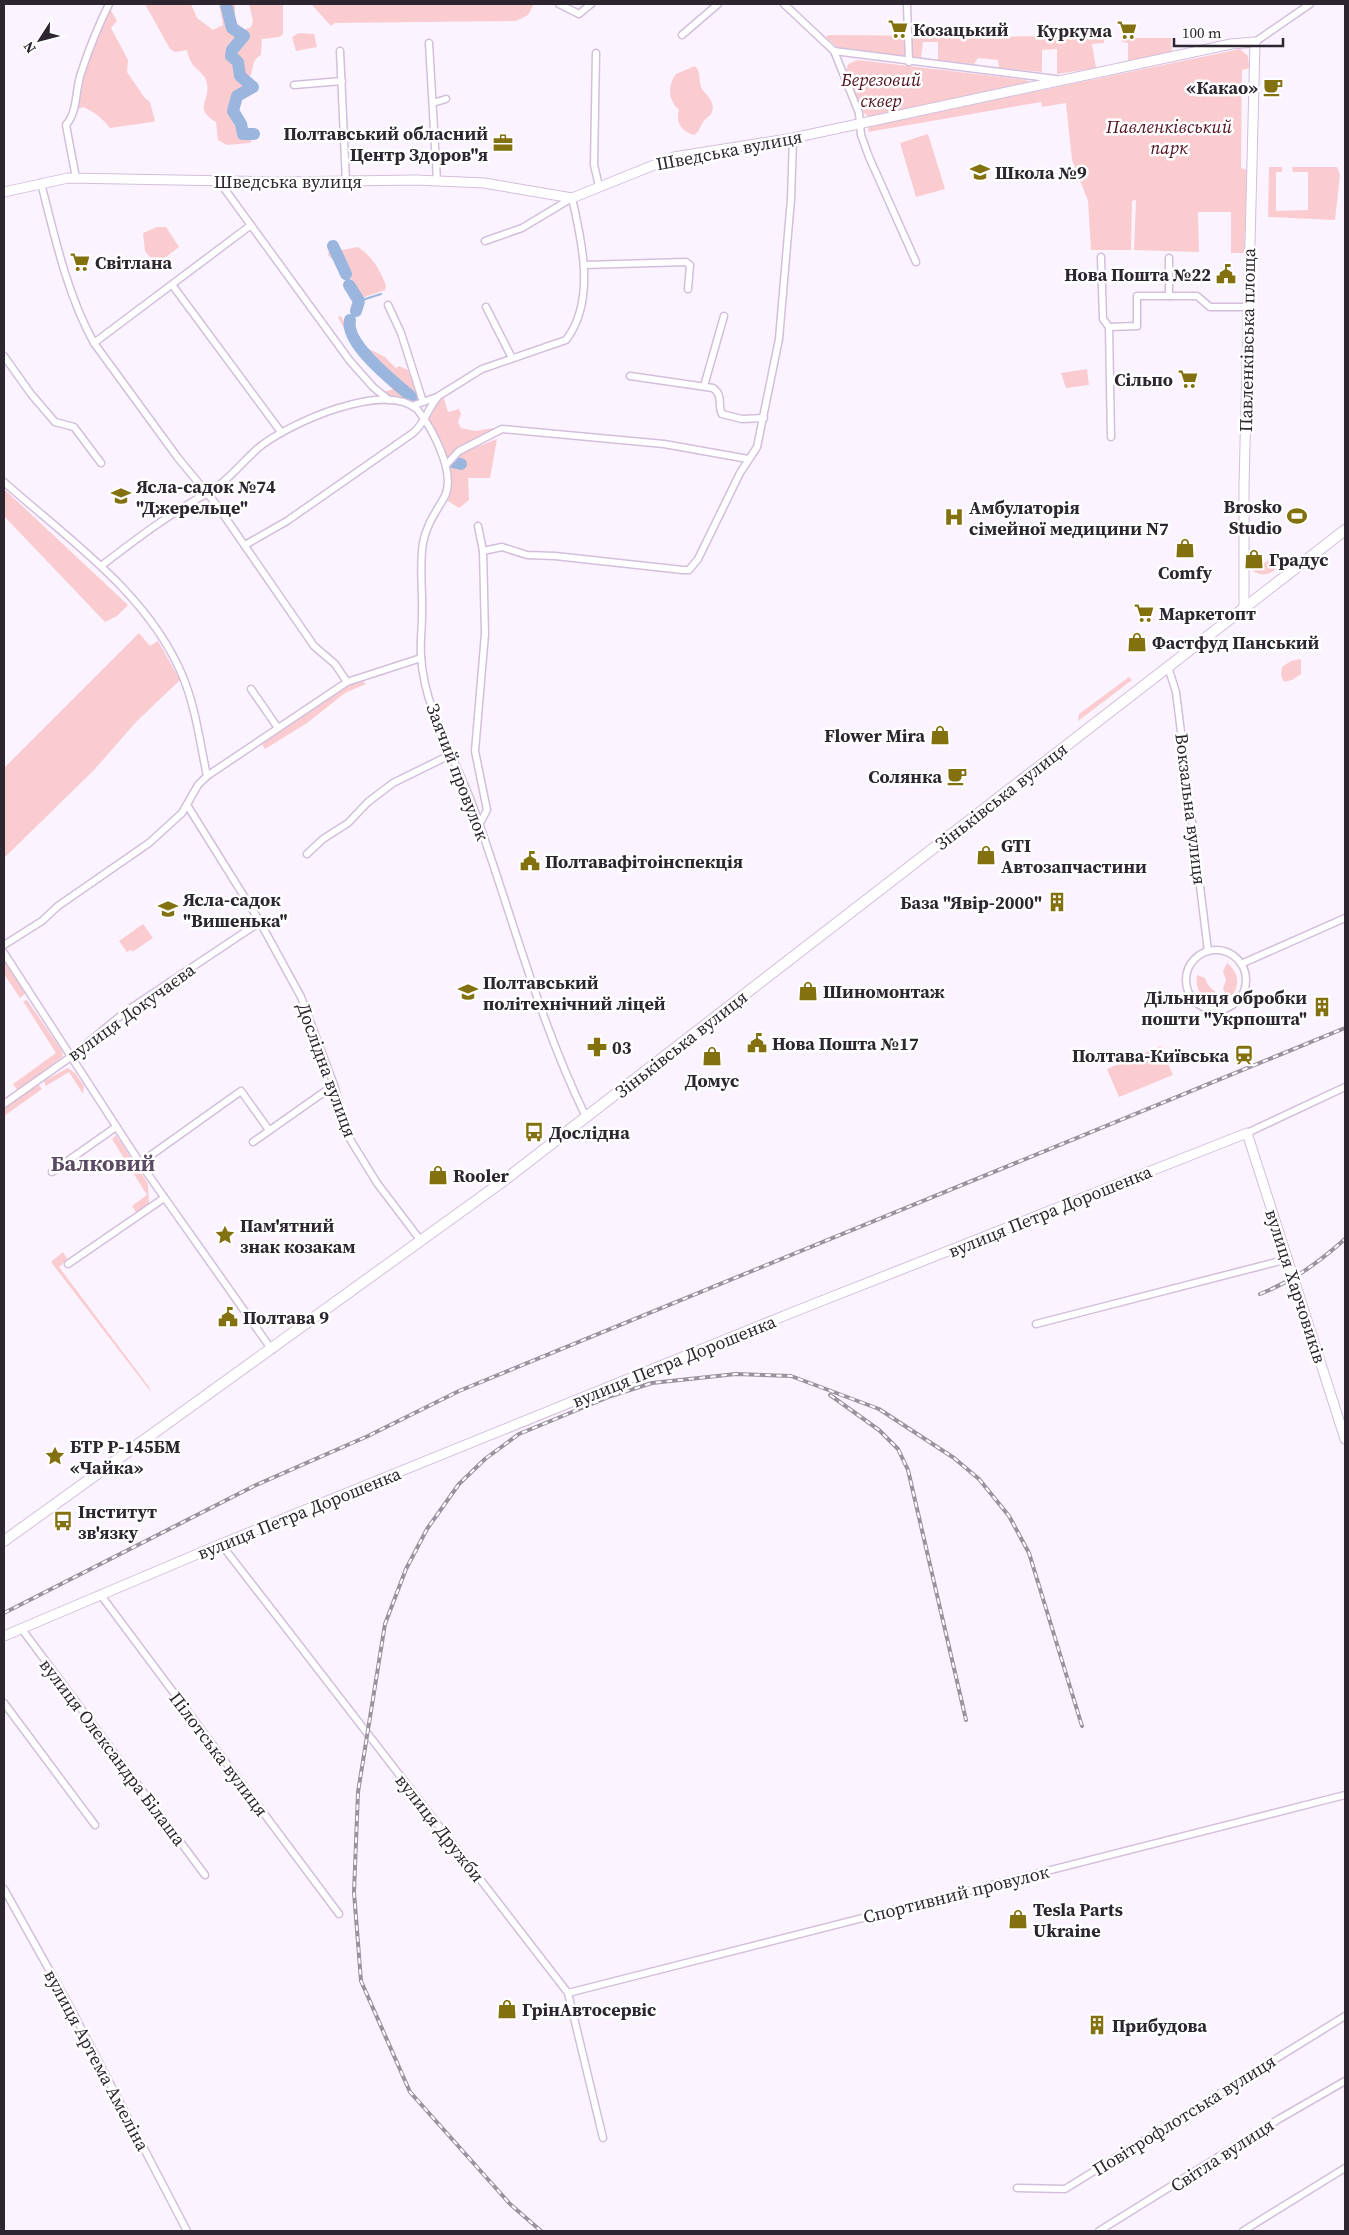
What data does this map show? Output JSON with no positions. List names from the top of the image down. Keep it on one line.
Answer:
{"streets":{"main road":["Зіньківська вулиця"],"street":["Шведська вулиця","Павленківська площа","Заячий провулок","Вокзальна вулиця","вулиця Докучаєва","Дослідна вулиця","вулиця Петра Дорошенка","вулиця Харчовиків","вулиця Олександра Білаша","Пілотська вулиця","вулиця Дружби","Спортивний провулок","вулиця Артема Амеліна","Повітрофлотська вулиця","Світла вулиця"]},"crossings":[["Шведська вулиця","Павленківська площа"],["Павленківська площа","Зіньківська вулиця"],["Заячий провулок","Зіньківська вулиця"],["Зіньківська вулиця","Вокзальна вулиця"],["Зіньківська вулиця","Дослідна вулиця"],["вулиця Докучаєва","Дослідна вулиця"],["вулиця Петра Дорошенка","вулиця Харчовиків"],["вулиця Петра Дорошенка","вулиця Олександра Білаша"],["вулиця Петра Дорошенка","Пілотська вулиця"],["вулиця Петра Дорошенка","вулиця Дружби"],["вулиця Дружби","Спортивний провулок"]],"districts":["Балковий"],"parks":["Березовий сквер","Павленківський парк"],"places":{"supermarket":["Козацький","Куркума","Світлана","Сільпо","Маркетопт"],"cafe":["«Какао»","Солянка"],"office":["Полтавський обласний Центр Здоров\"я"],"school or university":["Школа №9","Ясла-садок №74 \"Джерельце\"","Ясла-садок \"Вишенька\"","Полтавський політехнічний ліцей"],"public building":["Нова Пошта №22","Полтавафітоінспекція","Нова Пошта №17","Полтава 9"],"sports":["Brosko Studio"],"hospital":["Амбулаторія сімейної медицини N7"],"shop":["Comfy","Градус","Фастфуд Панський","Flower Mira","GTI Автозапчастини","Шиномонтаж","Домус","Rooler","Tesla Parts Ukraine","ГрінАвтосервіс"],"building":["База \"Явір-2000\"","Дільниця обробки пошти \"Укрпошта\"","Прибудова"],"pharmacy":["03"],"station":["Полтава-Київська"],"bus stop":["Дослідна","Інститут зв'язку"],"place":["Пам'ятний знак козакам","БТР Р-145БМ «Чайка»"]},"scale_bar":"100 m","north":"bottom left"}
